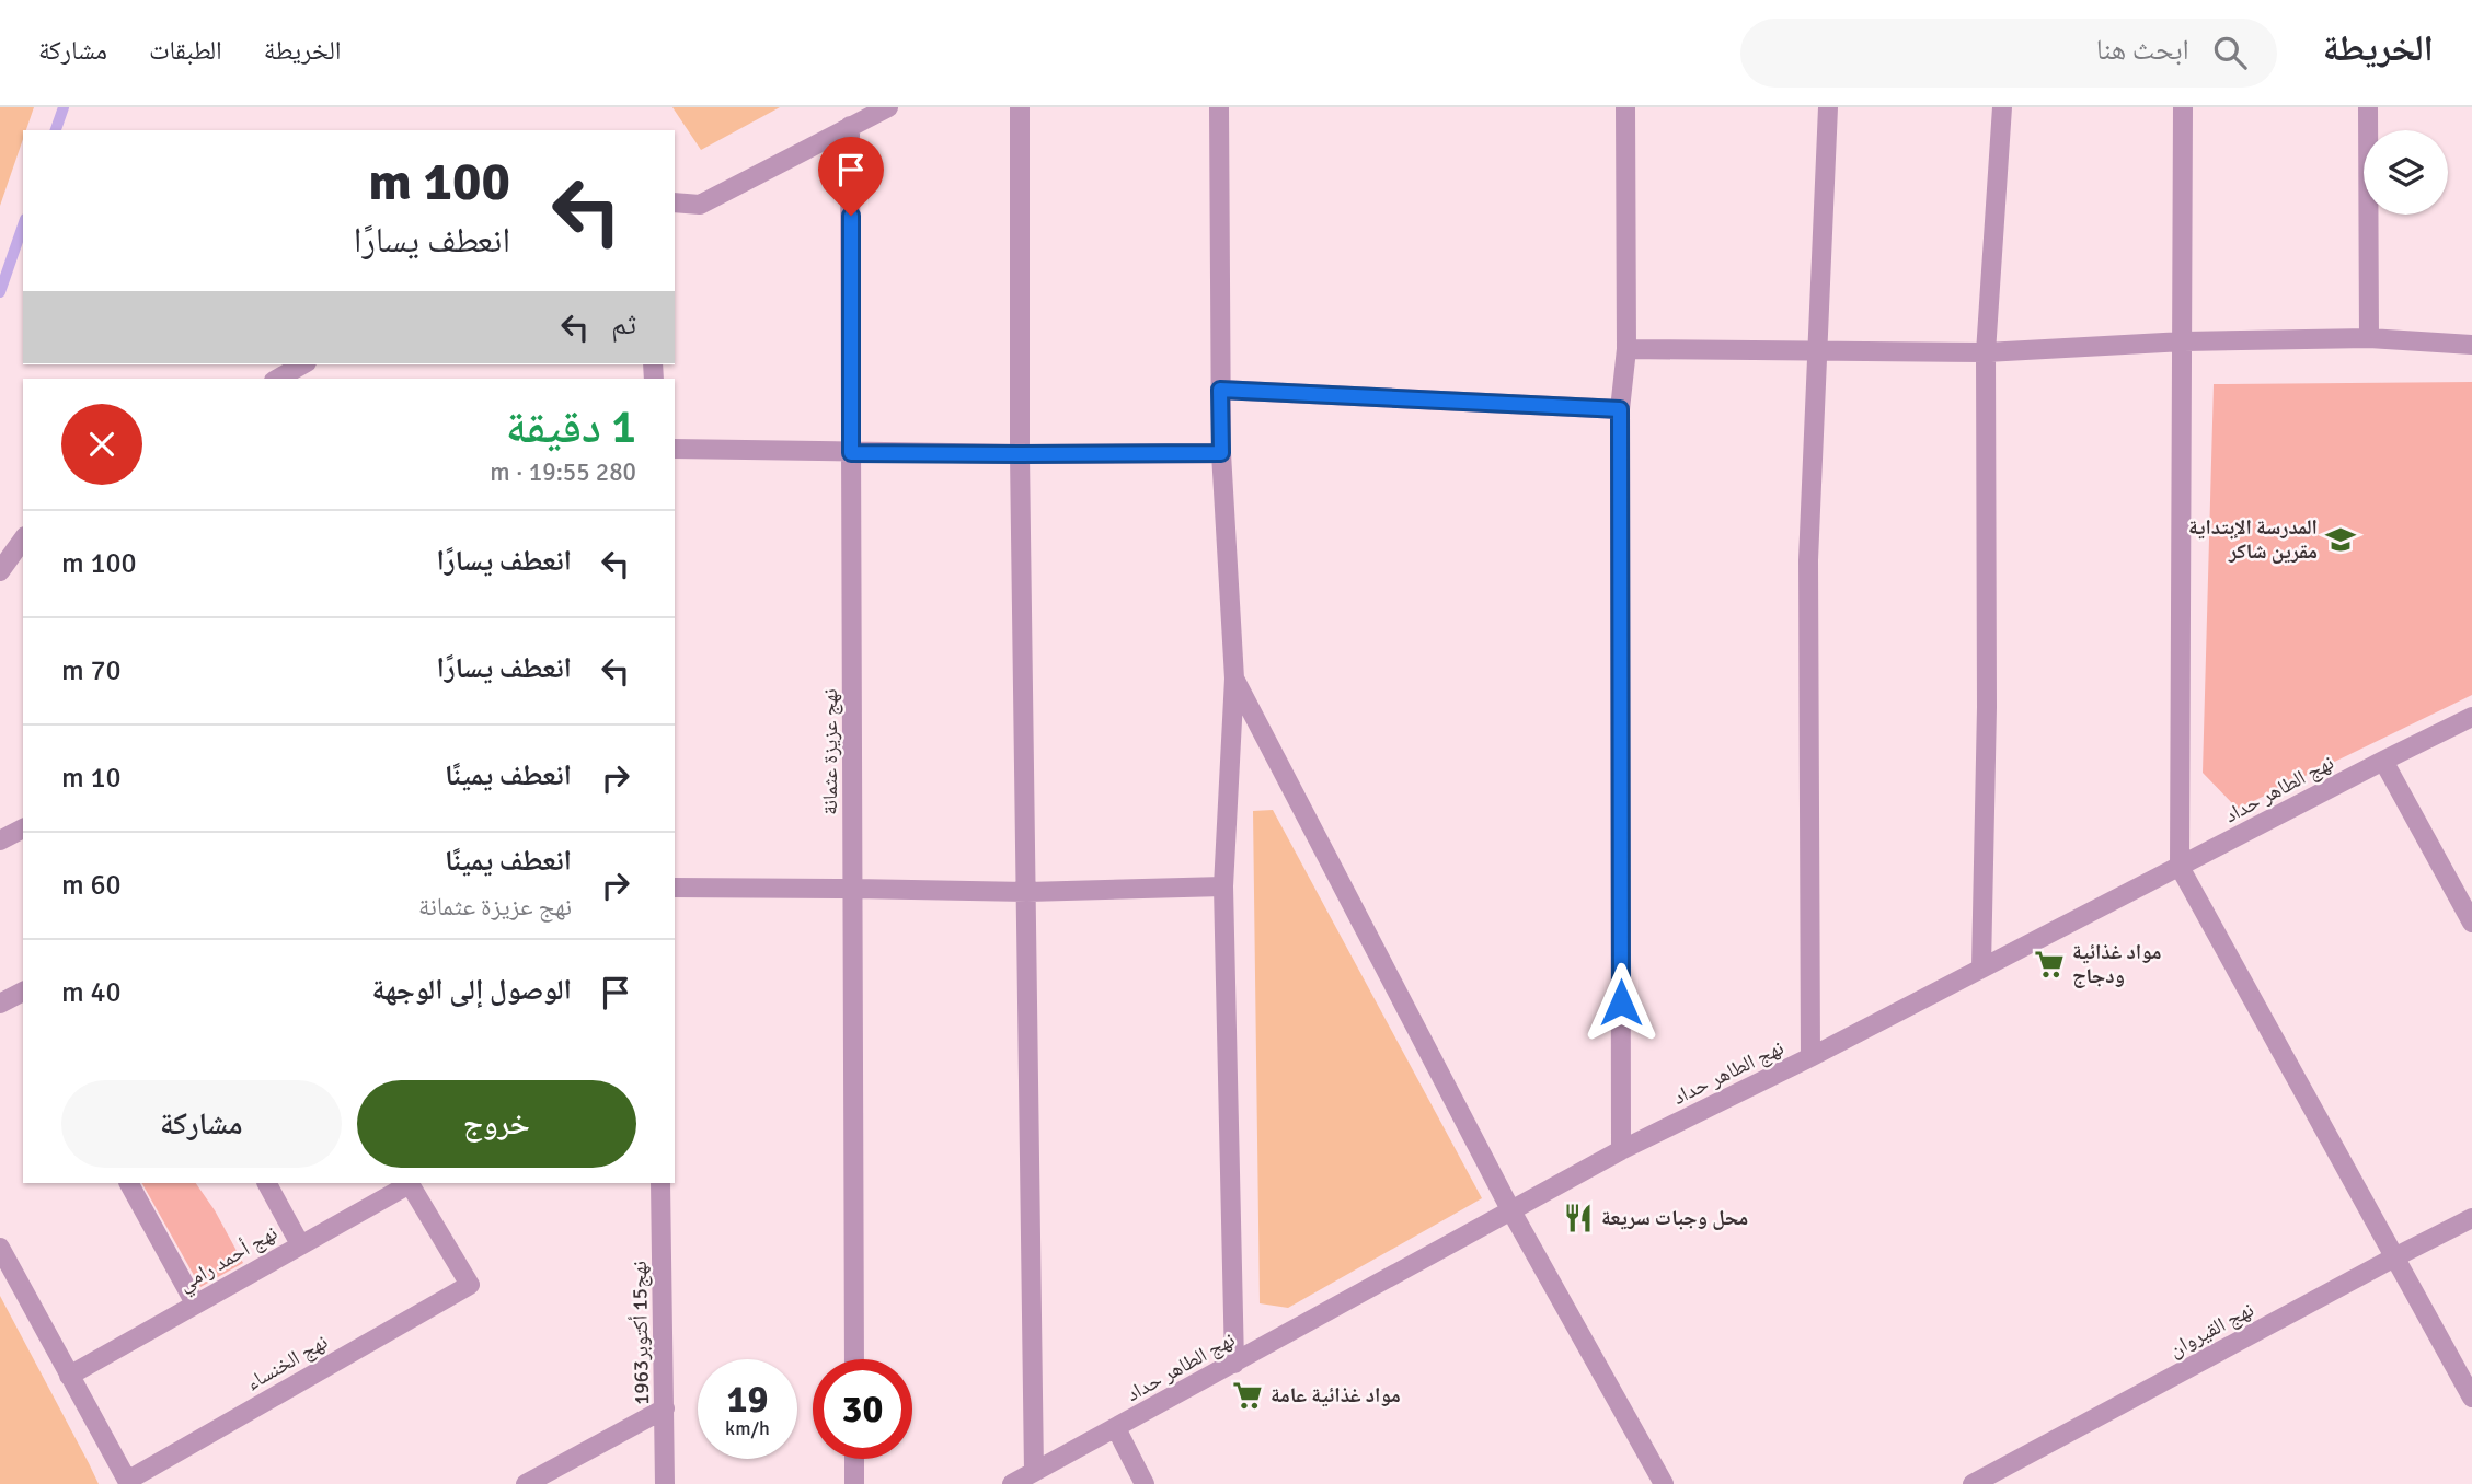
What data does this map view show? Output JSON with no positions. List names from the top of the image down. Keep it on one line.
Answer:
{"streets":{"street":["نهج عزيزة عثمانة","نهج الطاهر حداد","نهج أحمد رامي","نهج القيروان","نهج15 أكتوبر1963","نهج الخنساء"]},"crossings":[["نهج أحمد رامي","نهج الخنساء"]],"places":{"school or university":["المدرسة الإبتداية مقرين شاكر"],"supermarket":["مواد غذائية ودجاج","مواد غذائية عامة"],"restaurant":["محل وجبات سريعة"]},"page":{"header":"الخريطة","search":"ابحث هنا","nav":["الخريطة","الطبقات","مشاركة"],"turn":["100 m","انعطف يسارًا"],"then":"ثم","heading":["1 دقيقة","280 m · 19:55"],"list":[{"name":"انعطف يسارًا","value":"100 m"},{"name":"انعطف يسارًا","value":"70 m"},{"name":"انعطف يمينًا","value":"10 m"},{"name":"انعطف يمينًا","note":"نهج عزيزة عثمانة","value":"60 m"},{"name":"الوصول إلى الوجهة","value":"40 m"}],"buttons":["خروج","مشاركة"],"speed":"19 km/h","limit":"30"}}
